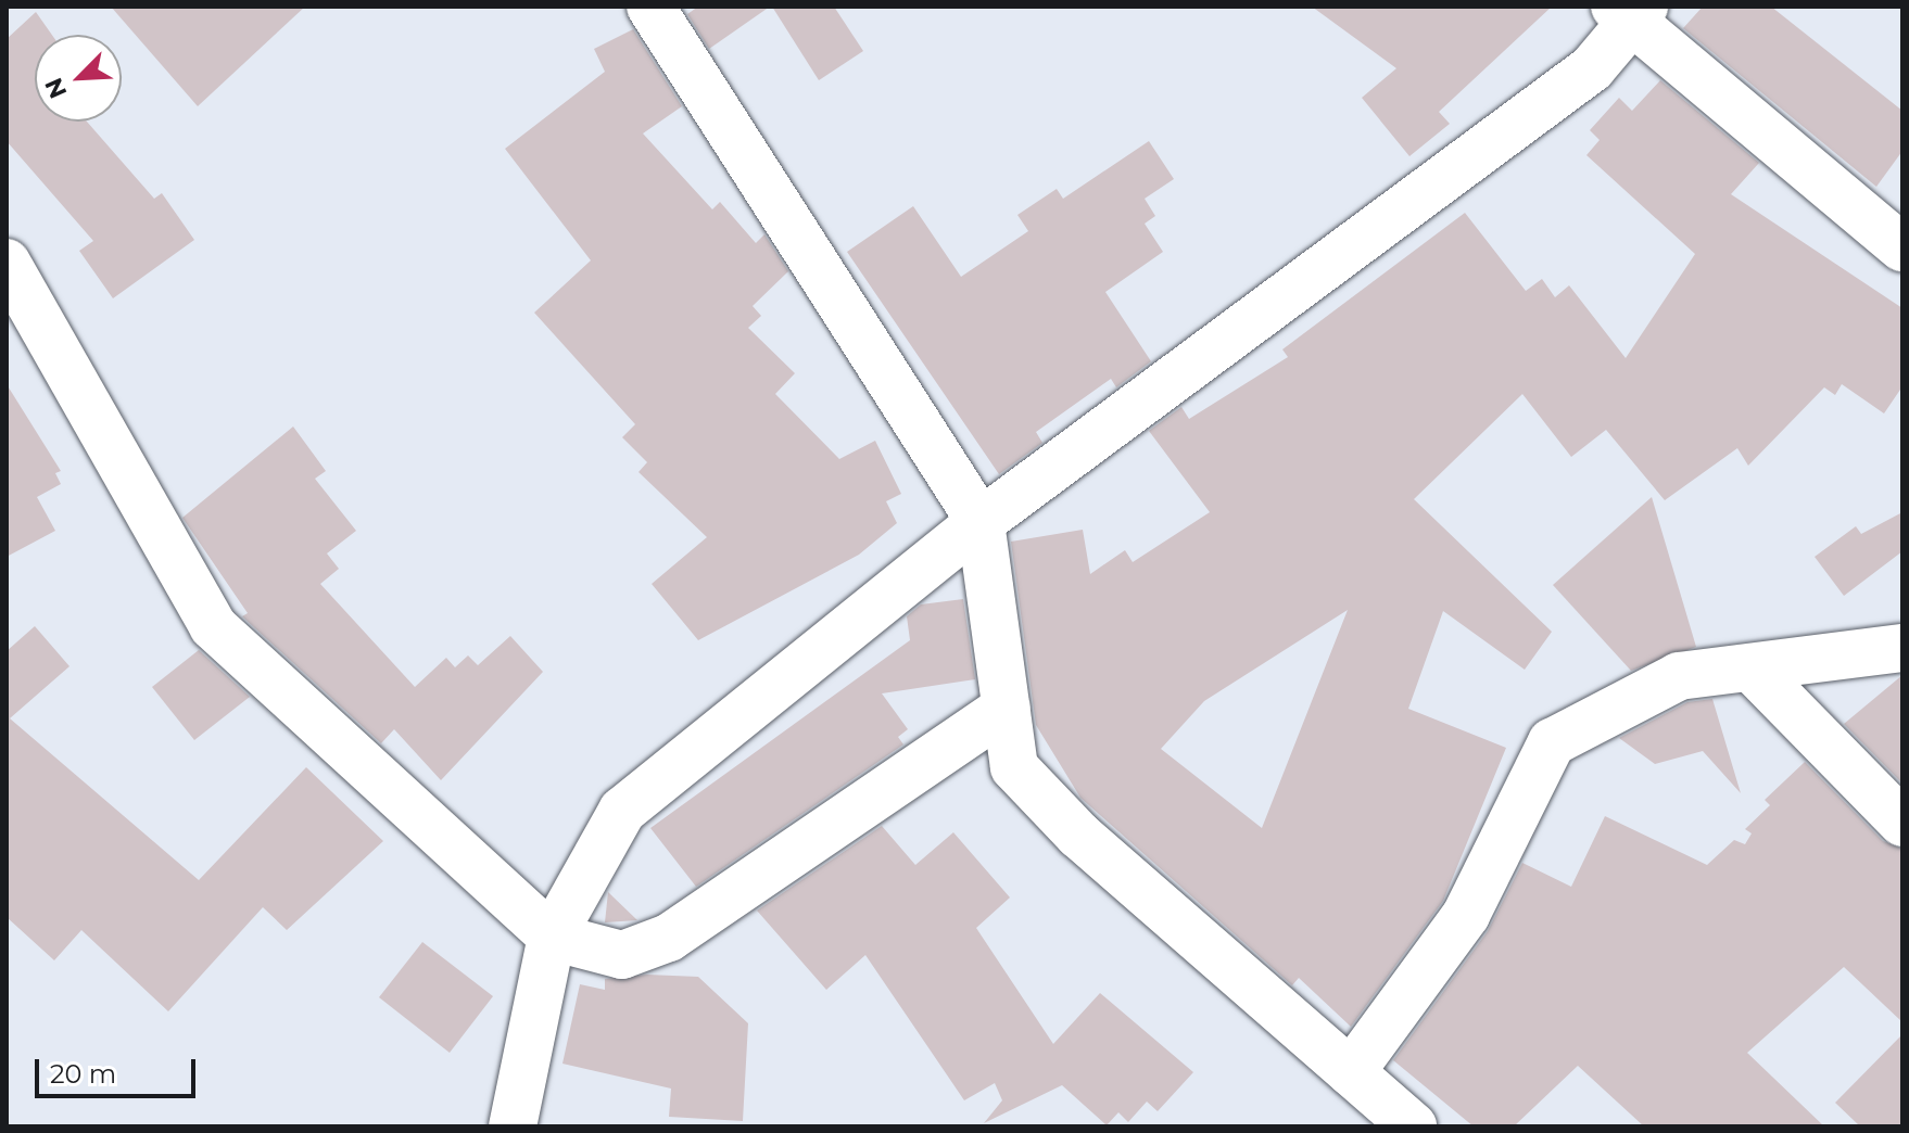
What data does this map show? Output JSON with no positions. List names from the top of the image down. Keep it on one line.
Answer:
{"scale_bar":"20 m","north":"bottom left"}
